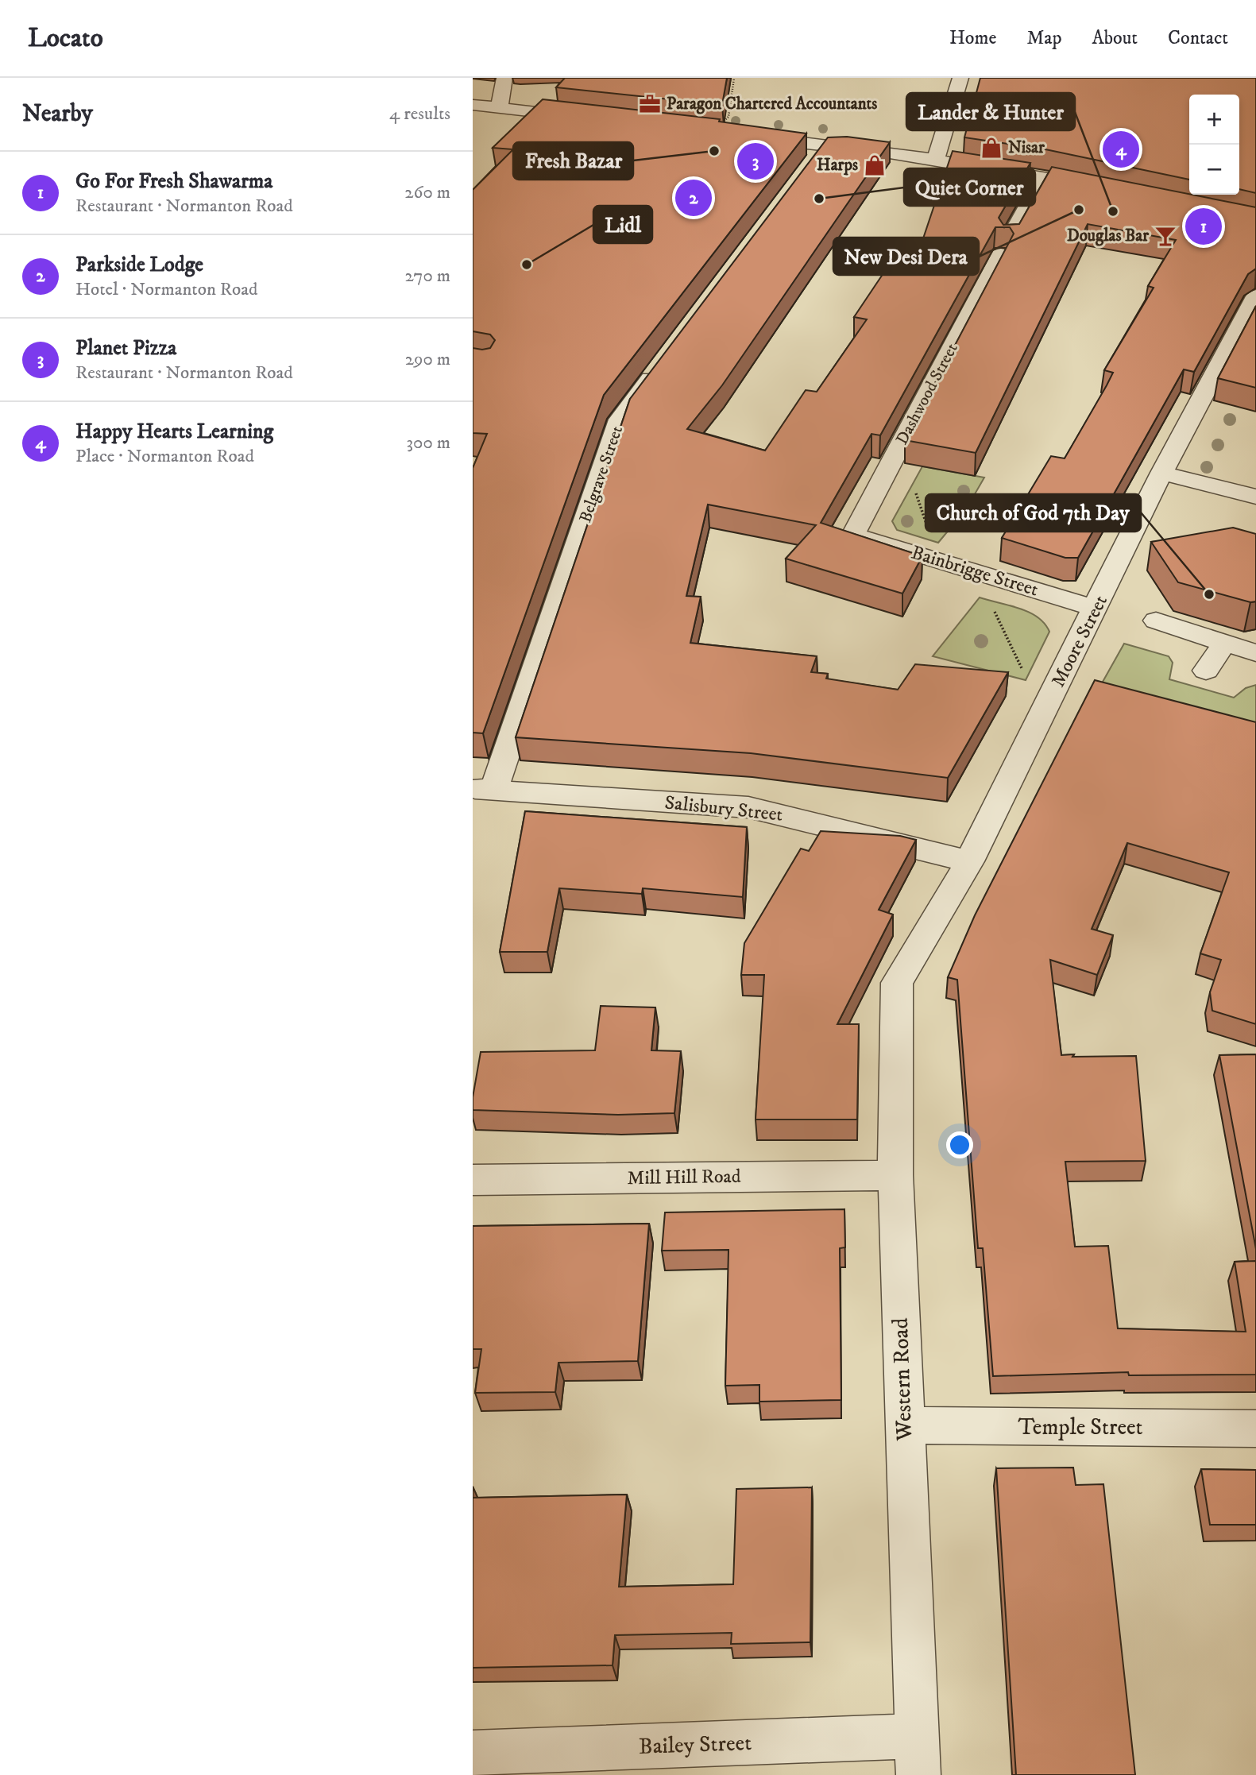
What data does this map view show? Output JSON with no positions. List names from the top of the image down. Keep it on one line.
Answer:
{"streets":{"street":["Dashwood Street","Belgrave Street","Bainbrigge Street","Moore Street","Salisbury Street","Mill Hill Road","Western Road","Temple Street","Bailey Street"]},"crossings":[["Dashwood Street","Bainbrigge Street"],["Belgrave Street","Salisbury Street"],["Bainbrigge Street","Moore Street"],["Moore Street","Salisbury Street"],["Moore Street","Western Road"],["Mill Hill Road","Western Road"],["Western Road","Temple Street"],["Western Road","Bailey Street"]],"places":{"office":["Paragon Chartered Accountants"],"shop":["Nisar","Harps"],"other":["Fresh Bazar","Quiet Corner","New Desi Dera","Lander & Hunter","Lidl","Church of God 7th Day"],"bar":["Douglas Bar"]},"page":{"header":"Locato","nav":["Home","Map","About","Contact"],"heading":["Nearby","4 results"],"map_buttons":["+","−"],"pins":["4","3","2","1"],"list":[{"mark":"1","name":"Go For Fresh Shawarma","note":"Restaurant · Normanton Road","value":"260 m"},{"mark":"2","name":"Parkside Lodge","note":"Hotel · Normanton Road","value":"270 m"},{"mark":"3","name":"Planet Pizza","note":"Restaurant · Normanton Road","value":"290 m"},{"mark":"4","name":"Happy Hearts Learning","note":"Place · Normanton Road","value":"300 m"}]}}
